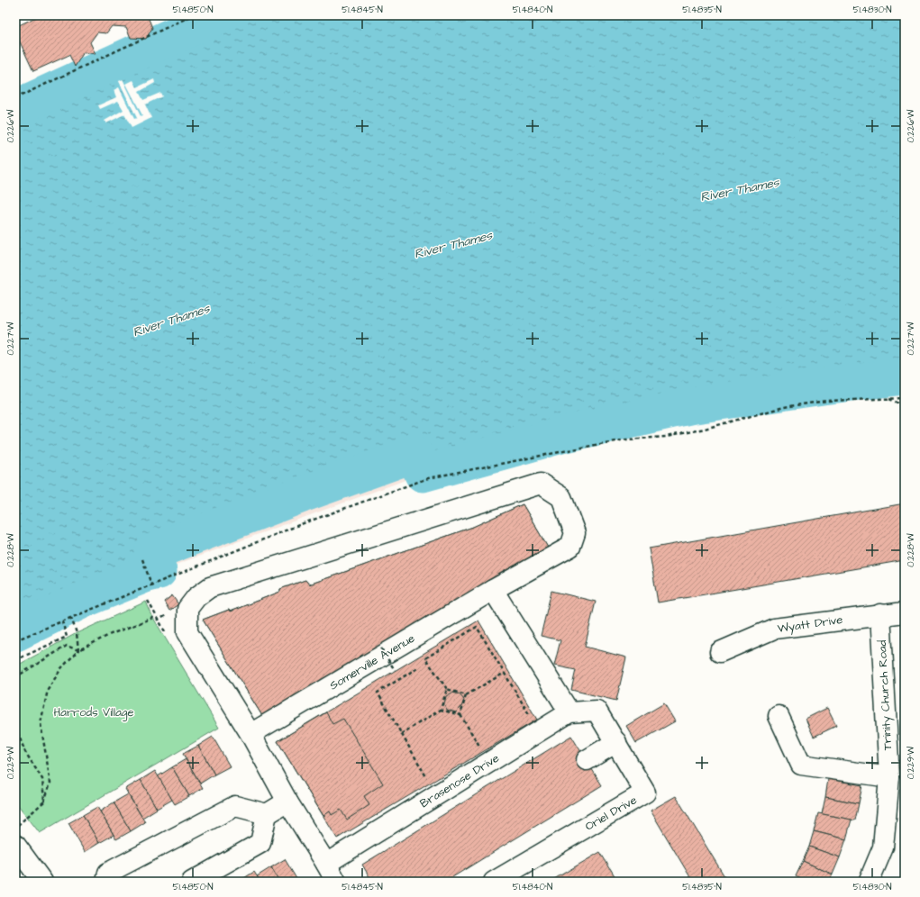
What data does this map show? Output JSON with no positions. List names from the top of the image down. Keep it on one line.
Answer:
{"streets":{"street":["Wyatt Drive","Somerville Avenue","Trinity Church Road","Brasenose Drive","Oriel Drive"]},"crossings":[["Wyatt Drive","Trinity Church Road"],["Brasenose Drive","Oriel Drive"]],"water":["River Thames"],"parks":["Harrods Village"],"coordinates":["51.4850°N","51.4845°N","51.4840°N","51.4835°N","51.4830°N","0.226°W","0.227°W","0.228°W","0.229°W"]}
